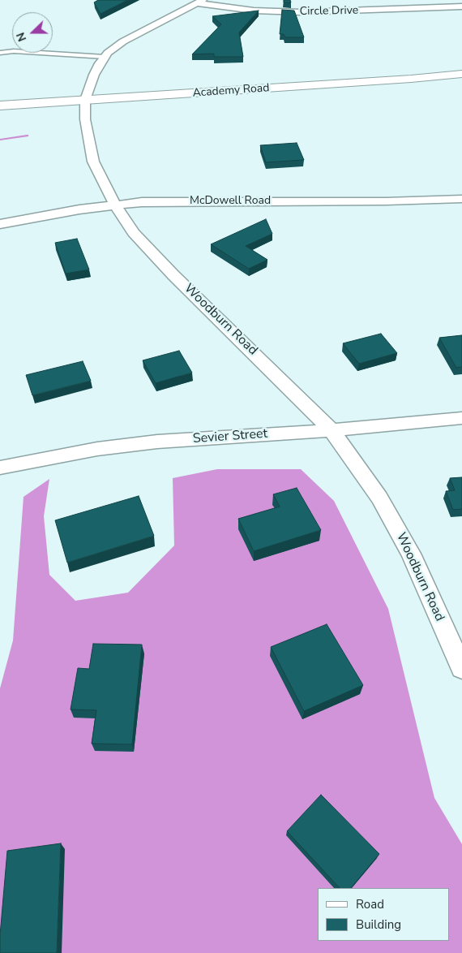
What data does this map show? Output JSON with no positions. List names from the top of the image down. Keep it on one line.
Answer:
{"streets":{"main road":["Academy Road"],"street":["Circle Drive","McDowell Road","Woodburn Road","Sevier Street"]},"crossings":[["Circle Drive","Woodburn Road"],["Academy Road","Woodburn Road"],["McDowell Road","Woodburn Road"],["Woodburn Road","Sevier Street"]],"legend":["Road","Building"],"north":"left"}
